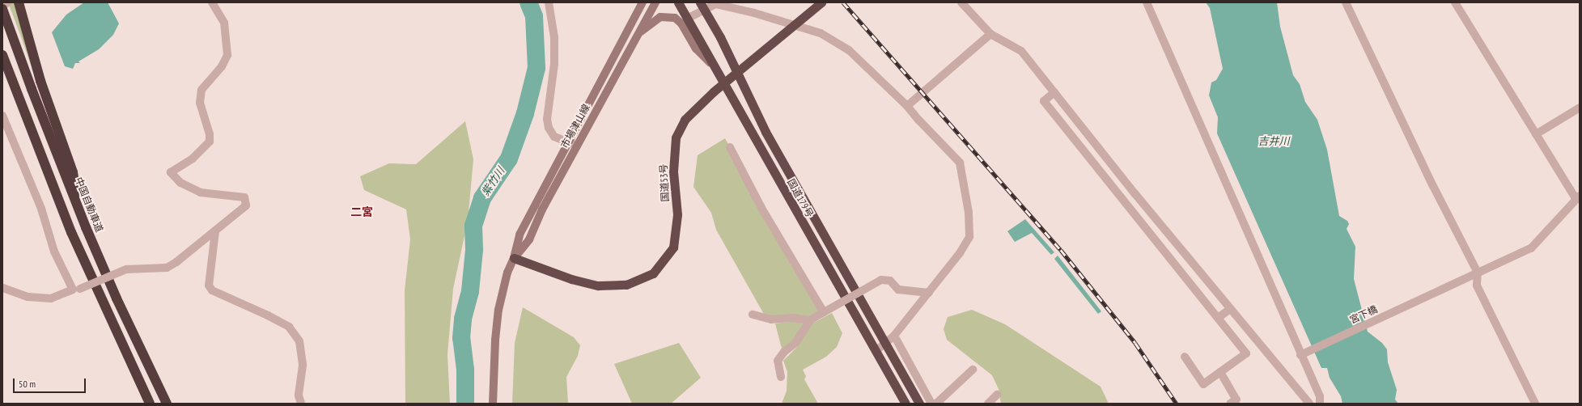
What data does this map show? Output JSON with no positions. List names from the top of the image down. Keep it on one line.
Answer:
{"streets":{"highway":["国道53号","国道179号","中国自動車道"],"main road":["市場津山線"],"street":["宮下橋"]},"crossings":[["市場津山線","国道53号"]],"districts":["二宮"],"water":["吉井川","紫竹川"],"scale_bar":"50 m"}
